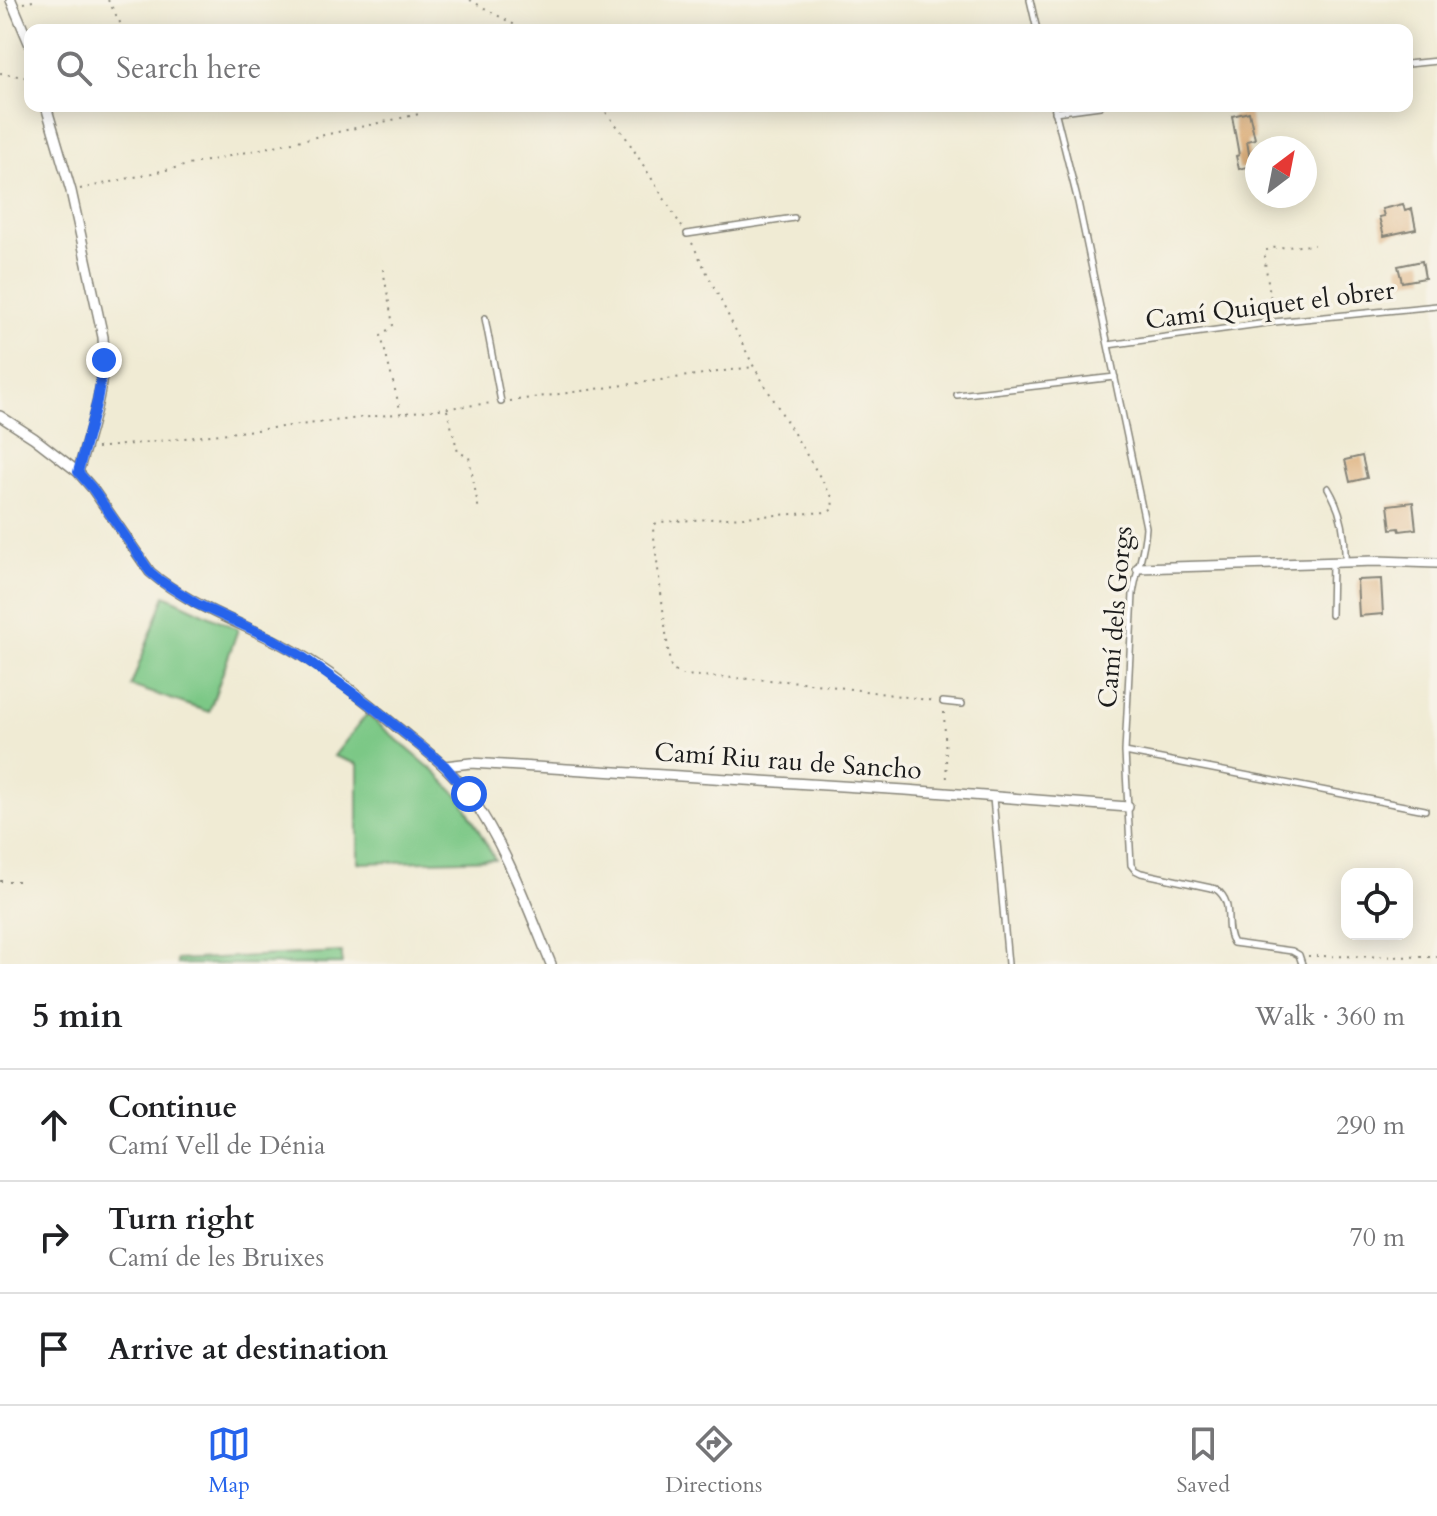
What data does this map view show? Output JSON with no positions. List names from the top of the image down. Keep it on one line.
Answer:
{"streets":{"street":["Camí Riu rau de Sancho"],"lane":["Camí Quiquet el obrer","Camí dels Gorgs"]},"crossings":[["Camí Quiquet el obrer","Camí dels Gorgs"],["Camí dels Gorgs","Camí Riu rau de Sancho"]],"north":"top right","page":{"search":"Search here","heading":["5 min","Walk · 360 m"],"list":[["Continue","Camí Vell de Dénia","290 m"],["Turn right","Camí de les Bruixes","70 m"],"Arrive at destination"],"nav":["Map","Directions","Saved"]}}
